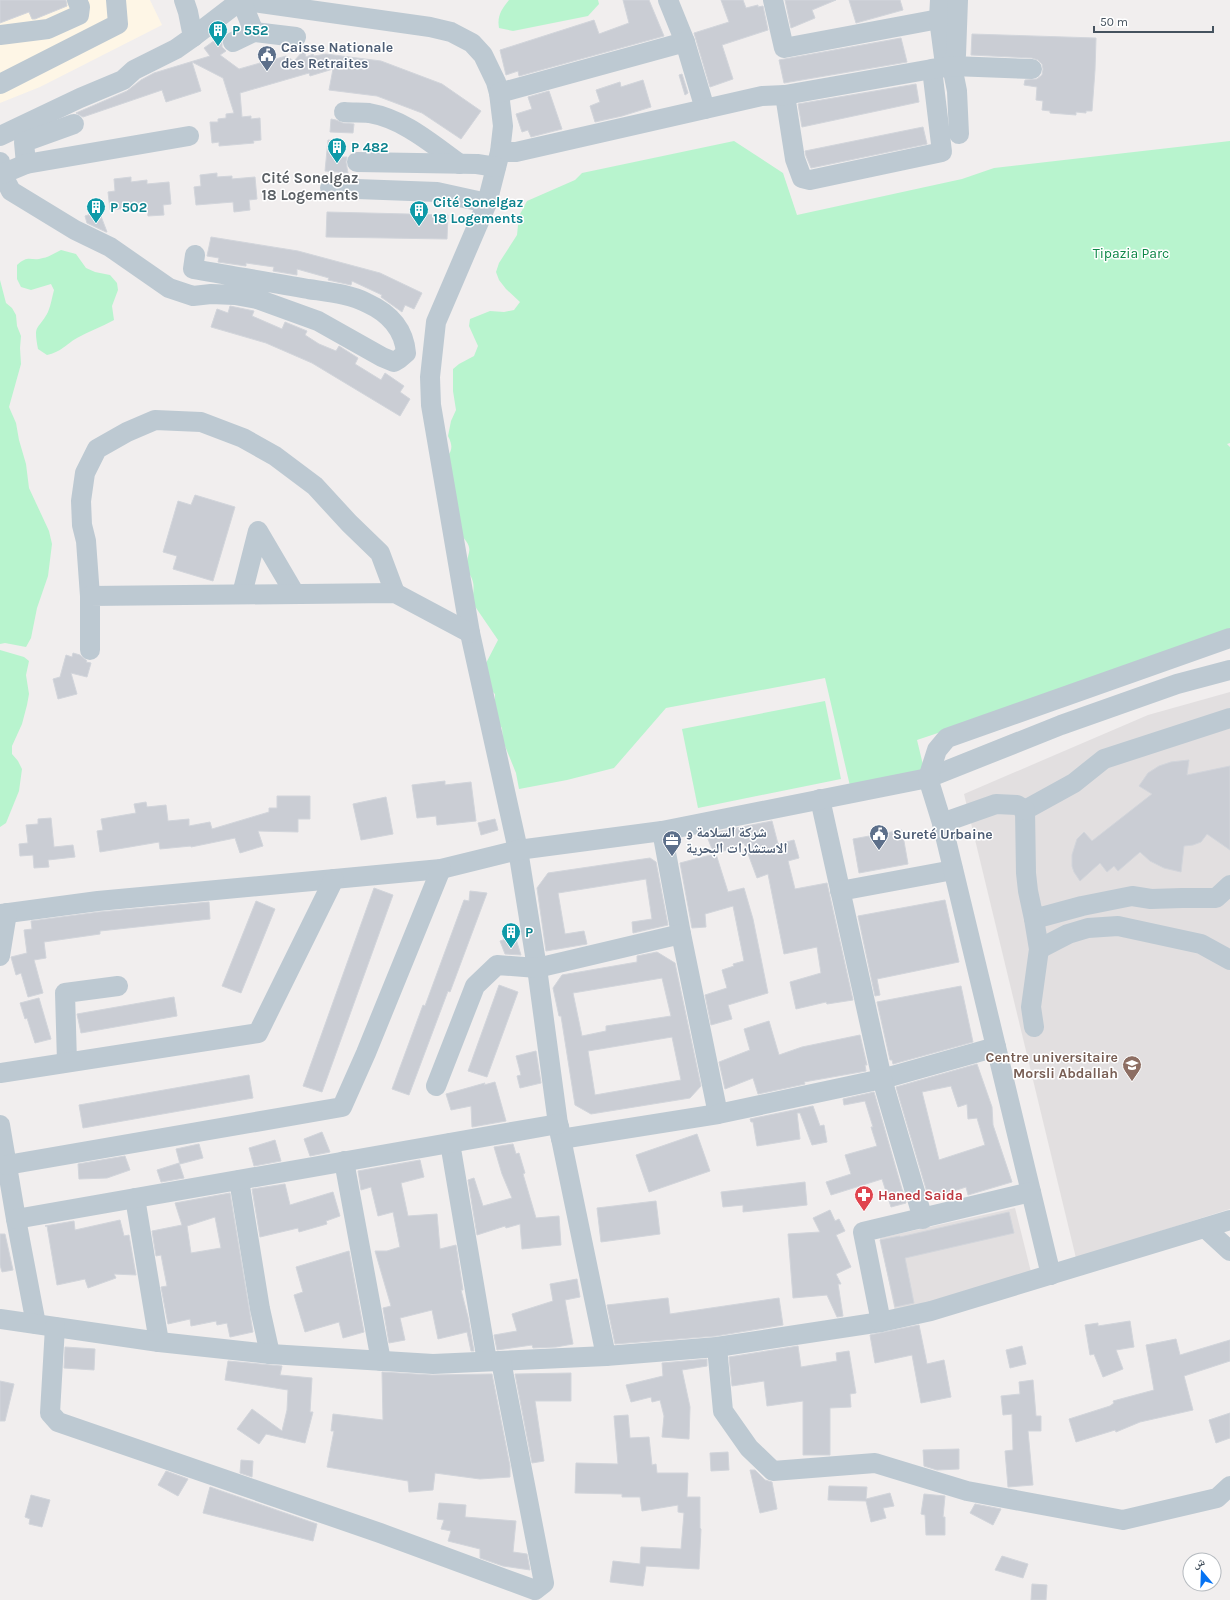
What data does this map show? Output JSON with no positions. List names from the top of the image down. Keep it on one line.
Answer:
{"districts":["Cité Sonelgaz 18 Logements"],"parks":["Tipazia Parc"],"places":{"building":["P 552","P 482","P 502","Cité Sonelgaz 18 Logements","P"],"public building":["Caisse Nationale des Retraites","Sureté Urbaine"],"office":["شركة السلامة و الاستشارات البحرية"],"school or university":["Centre universitaire Morsli Abdallah"],"pharmacy":["Haned Saida"]},"scale_bar":"50 m","north":"top"}
